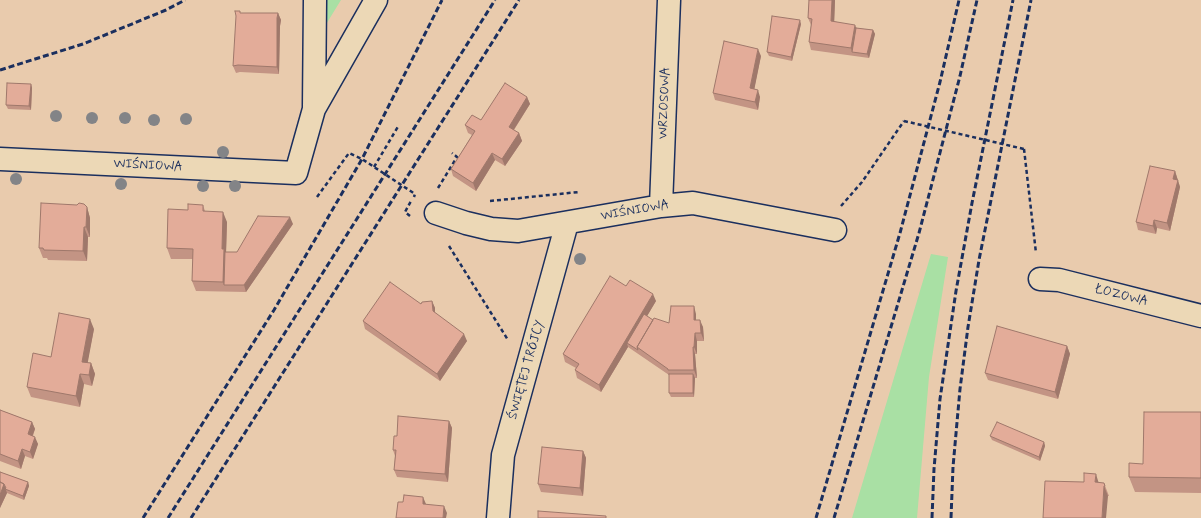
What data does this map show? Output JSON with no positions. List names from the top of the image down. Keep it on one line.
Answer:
{"streets":{"street":["WRZOSOWA","WIŚNIOWA","ŁOZOWA","ŚWIĘTEJ TRÓJCY"]},"crossings":[["WRZOSOWA","WIŚNIOWA"],["WIŚNIOWA","ŚWIĘTEJ TRÓJCY"]]}
